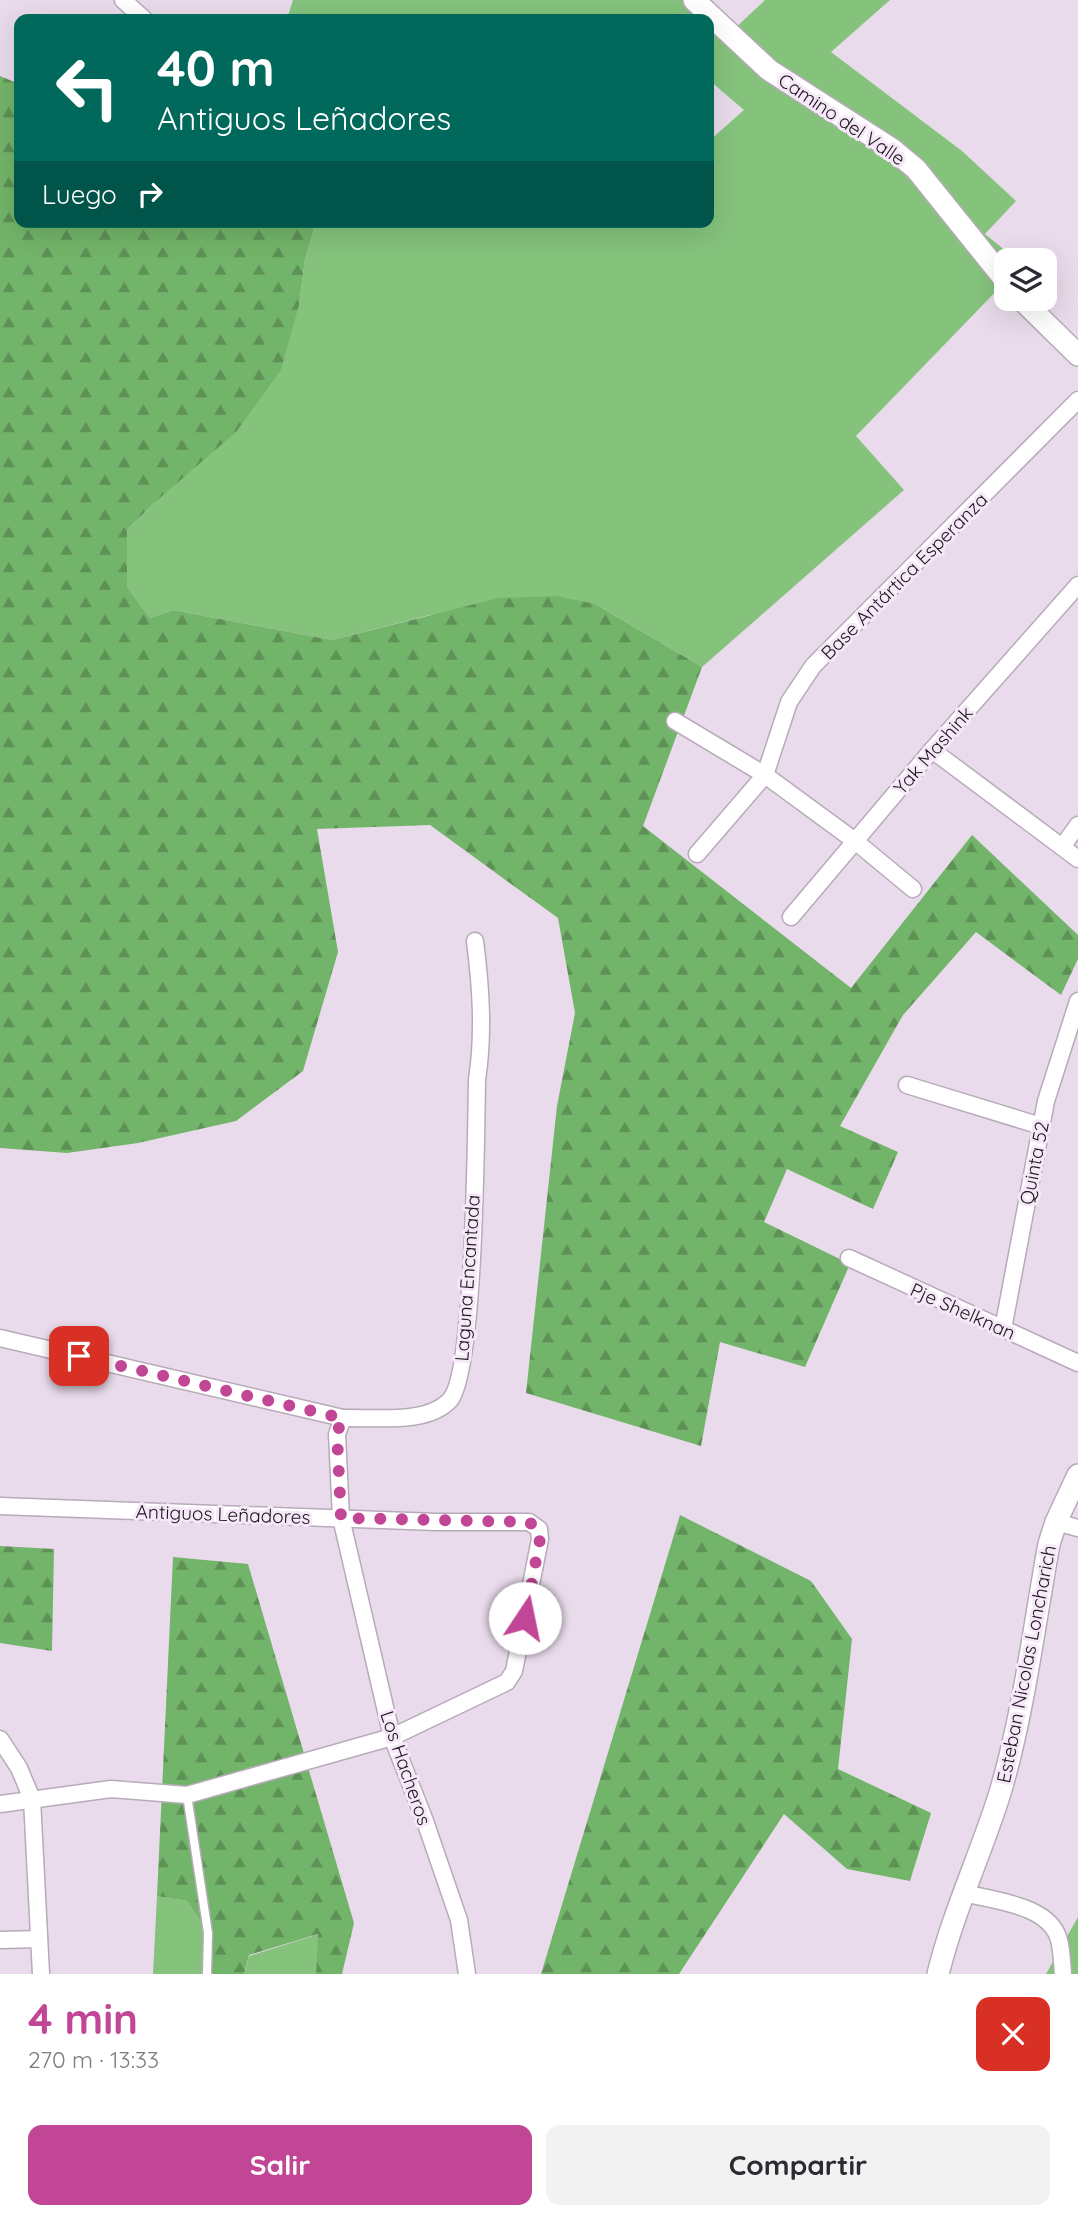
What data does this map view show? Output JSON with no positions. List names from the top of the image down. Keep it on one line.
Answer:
{"streets":{"street":["Camino del Valle","Base Antártica Esperanza","Yak Mashink","Quinta 52","Laguna Encantada","Pje Shelknan","Antiguos Leñadores","Esteban Nicolas Loncharich","Los Hacheros"]},"crossings":[["Quinta 52","Pje Shelknan"],["Antiguos Leñadores","Los Hacheros"]],"page":{"turn":["40 m","Antiguos Leñadores"],"then":"Luego","heading":["4 min","270 m · 13:33"],"buttons":["Salir","Compartir"]}}
